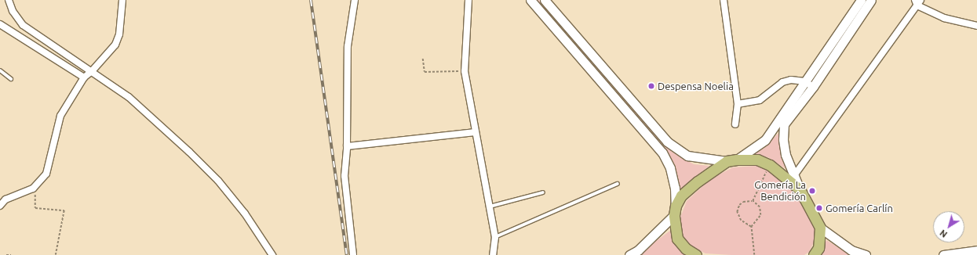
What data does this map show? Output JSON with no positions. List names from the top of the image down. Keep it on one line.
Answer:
{"places":["Despensa Noelia","Gomería La Bendición","Gomería Carlín"],"north":"bottom left"}
